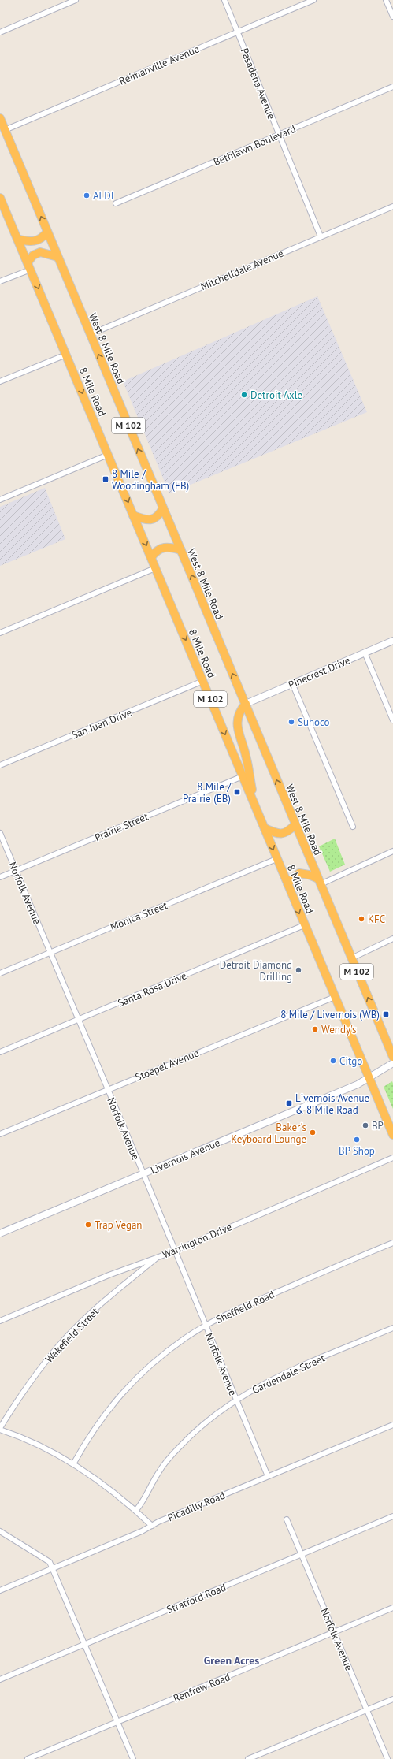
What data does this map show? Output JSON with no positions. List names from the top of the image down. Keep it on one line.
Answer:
{"streets":{"highway":["West 8 Mile Road","8 Mile Road","M 102"],"street":["Reimanville Avenue","Pasadena Avenue","Bethlawn Boulevard","Mitchelldale Avenue","Pinecrest Drive","San Juan Drive","Prairie Street","Norfolk Avenue","Monica Street","Santa Rosa Drive","Stoepel Avenue","Livernois Avenue","Warrington Drive","Sheffield Road","Wakefield Street","Gardendale Street","Picadilly Road","Stratford Road","Renfrew Road"]},"crossings":[["Reimanville Avenue","Pasadena Avenue"],["Reimanville Avenue","West 8 Mile Road"],["Pasadena Avenue","Bethlawn Boulevard"],["Pasadena Avenue","Mitchelldale Avenue"],["Mitchelldale Avenue","West 8 Mile Road"],["West 8 Mile Road","Pinecrest Drive"],["8 Mile Road","San Juan Drive"],["8 Mile Road","Prairie Street"],["8 Mile Road","Monica Street"],["8 Mile Road","Santa Rosa Drive"],["8 Mile Road","Stoepel Avenue"],["8 Mile Road","Livernois Avenue"],["Prairie Street","Norfolk Avenue"],["Norfolk Avenue","Monica Street"],["Norfolk Avenue","Santa Rosa Drive"],["Norfolk Avenue","Stoepel Avenue"],["Norfolk Avenue","Livernois Avenue"],["Norfolk Avenue","Warrington Drive"],["Norfolk Avenue","Sheffield Road"],["Norfolk Avenue","Gardendale Street"],["Norfolk Avenue","Picadilly Road"],["Norfolk Avenue","Stratford Road"],["Norfolk Avenue","Renfrew Road"],["Warrington Drive","Wakefield Street"]],"one_way":["West 8 Mile Road","8 Mile Road"],"districts":["Green Acres"],"places":{"other":["ALDI","Detroit Axle","Sunoco","KFC","Detroit Diamond Drilling","Wendy's","Citgo","BP","Baker's Keyboard Lounge","BP Shop","Trap Vegan"],"transit":["8 Mile / Woodingham (EB)","8 Mile / Prairie (EB)","8 Mile / Livernois (WB)","Livernois Avenue & 8 Mile Road"]}}
